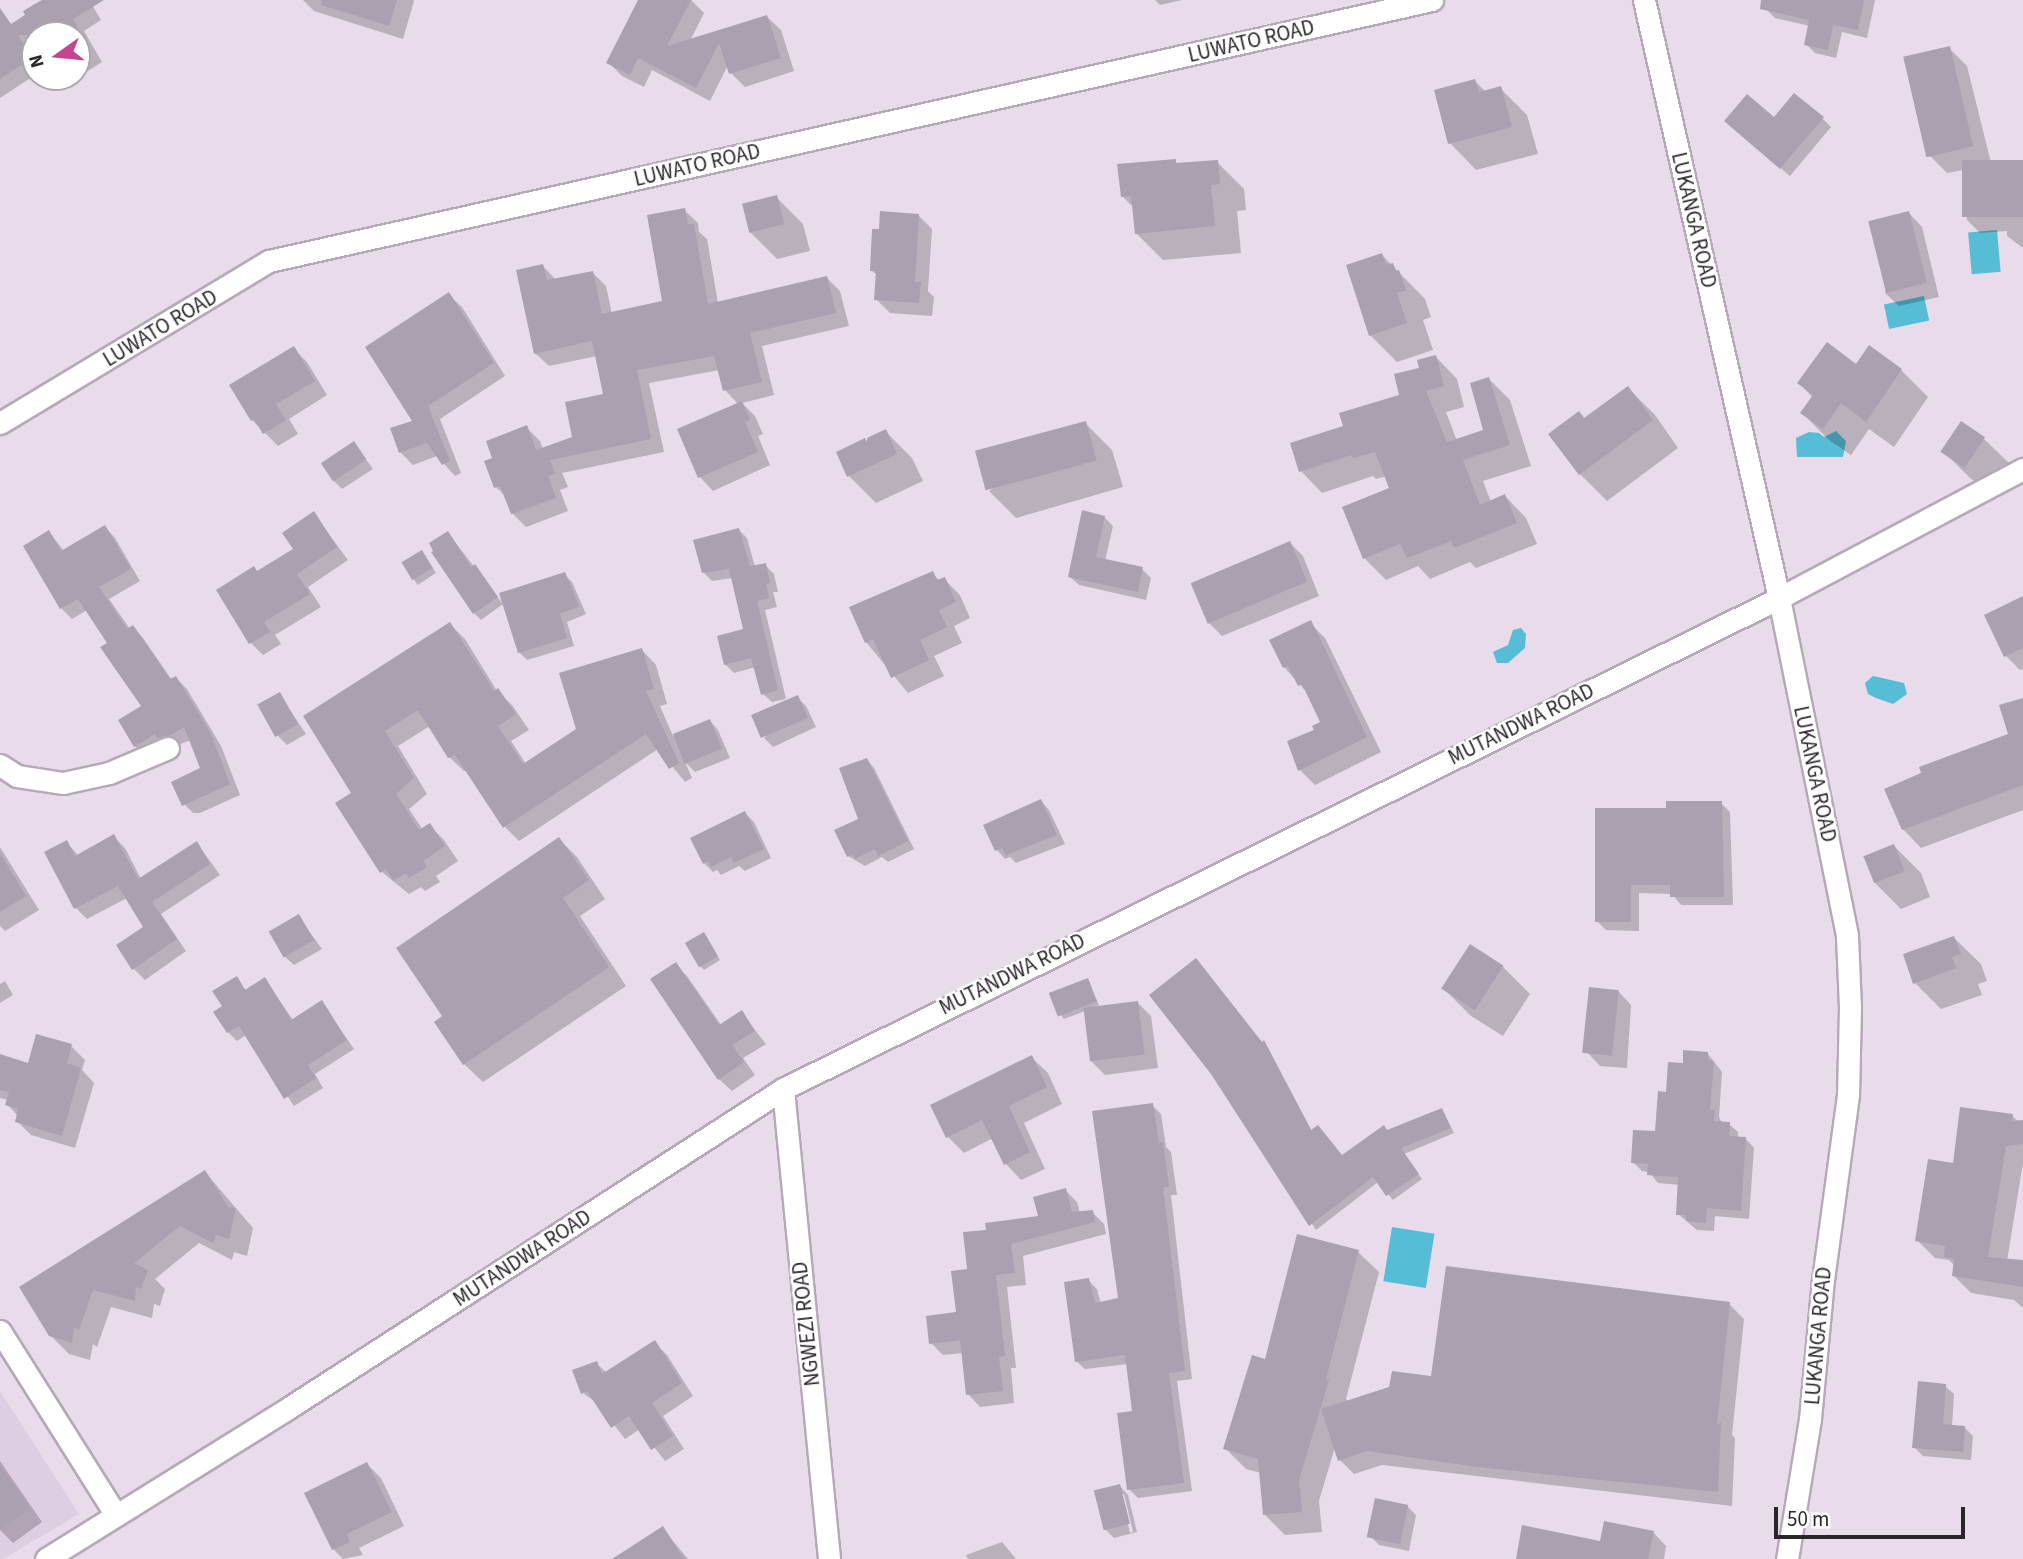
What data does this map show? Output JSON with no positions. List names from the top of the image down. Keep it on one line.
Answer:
{"streets":{"street":["LUWATO ROAD","LUKANGA ROAD","MUTANDWA ROAD","NGWEZI ROAD"]},"crossings":[["LUKANGA ROAD","MUTANDWA ROAD"],["MUTANDWA ROAD","NGWEZI ROAD"]],"scale_bar":"50 m","north":"left"}
